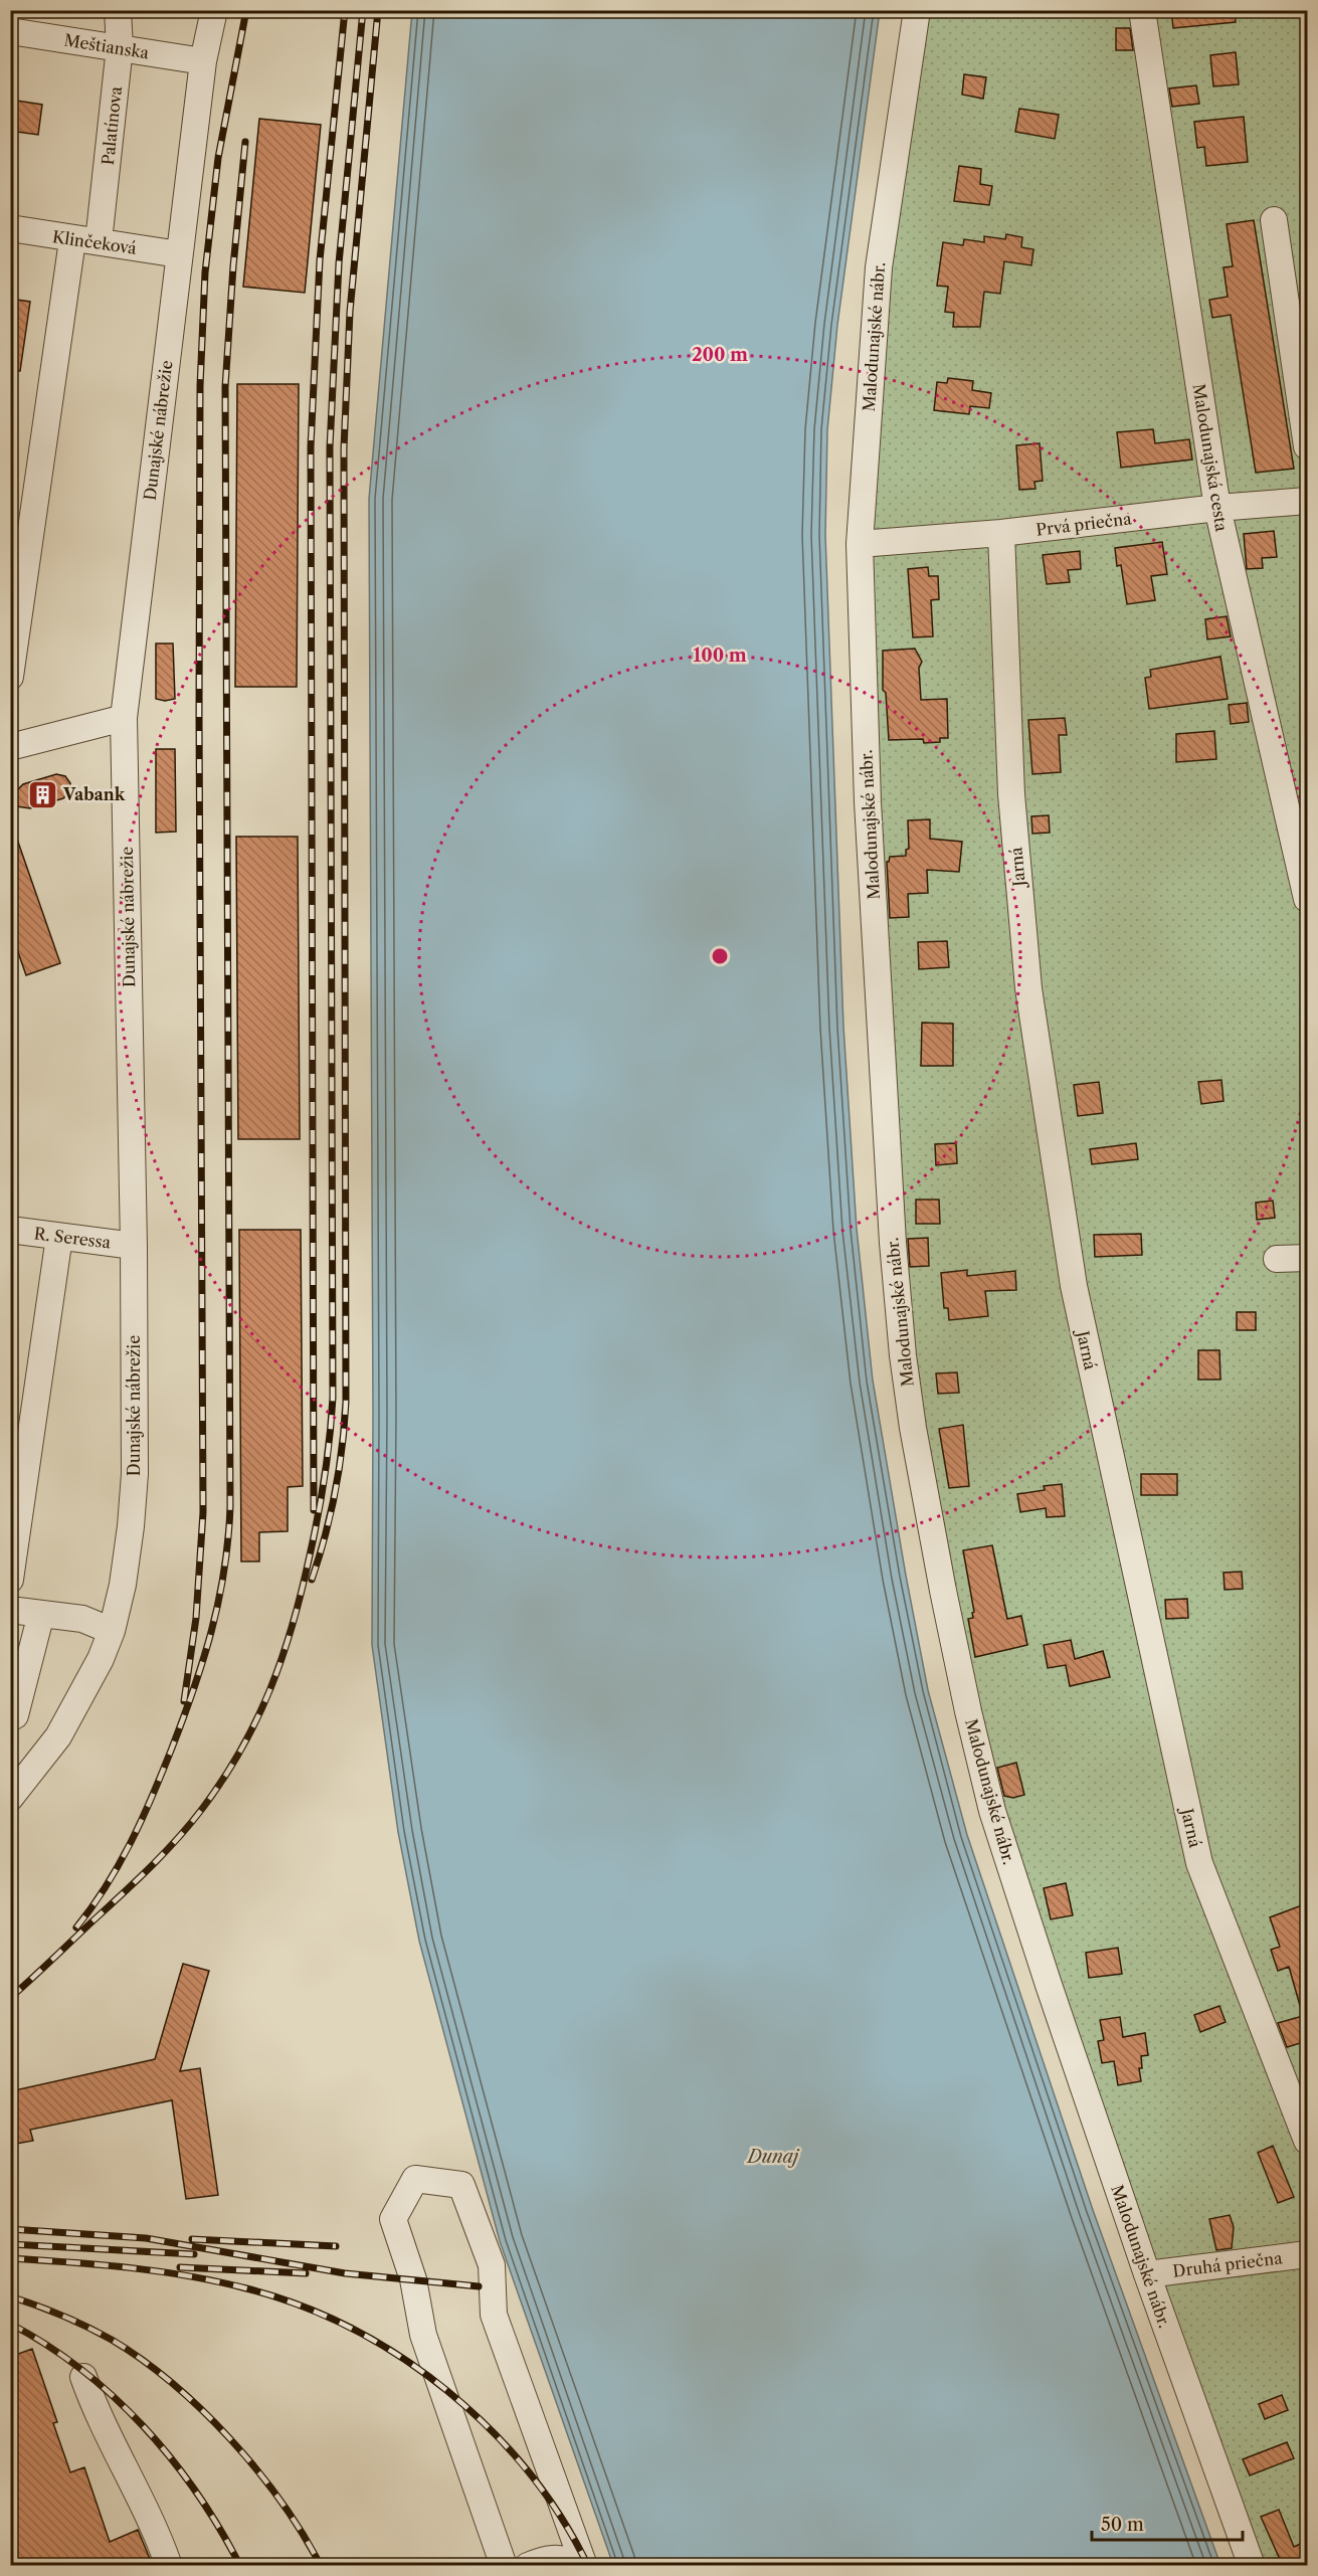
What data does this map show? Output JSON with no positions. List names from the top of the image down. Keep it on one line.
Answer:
{"streets":{"street":["Meštianska","Palatínova","Klinčeková","Malodunajské nábr.","Dunajské nábrežie","Malodunajská cesta","Prvá priečna","Jarná","R. Seressa","Druhá priečna"]},"crossings":[["Meštianska","Palatínova"],["Meštianska","Dunajské nábrežie"],["Palatínova","Klinčeková"],["Klinčeková","Dunajské nábrežie"],["Malodunajské nábr.","Prvá priečna"],["Malodunajské nábr.","Druhá priečna"],["Dunajské nábrežie","R. Seressa"],["Malodunajská cesta","Prvá priečna"],["Prvá priečna","Jarná"]],"water":["Dunaj"],"places":{"building":["Vabank"]},"scale_bar":"50 m","rings":["200 m","100 m"]}
